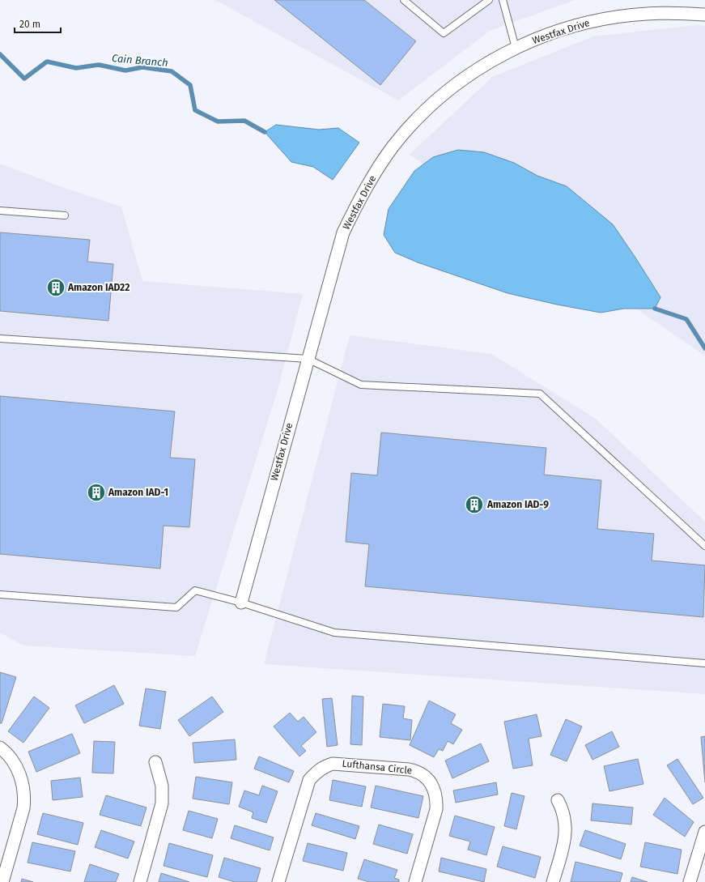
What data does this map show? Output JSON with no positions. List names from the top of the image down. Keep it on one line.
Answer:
{"streets":{"street":["Westfax Drive","Lufthansa Circle"]},"water":["Cain Branch"],"places":{"building":["Amazon IAD22","Amazon IAD-1","Amazon IAD-9"]},"scale_bar":"20 m"}
